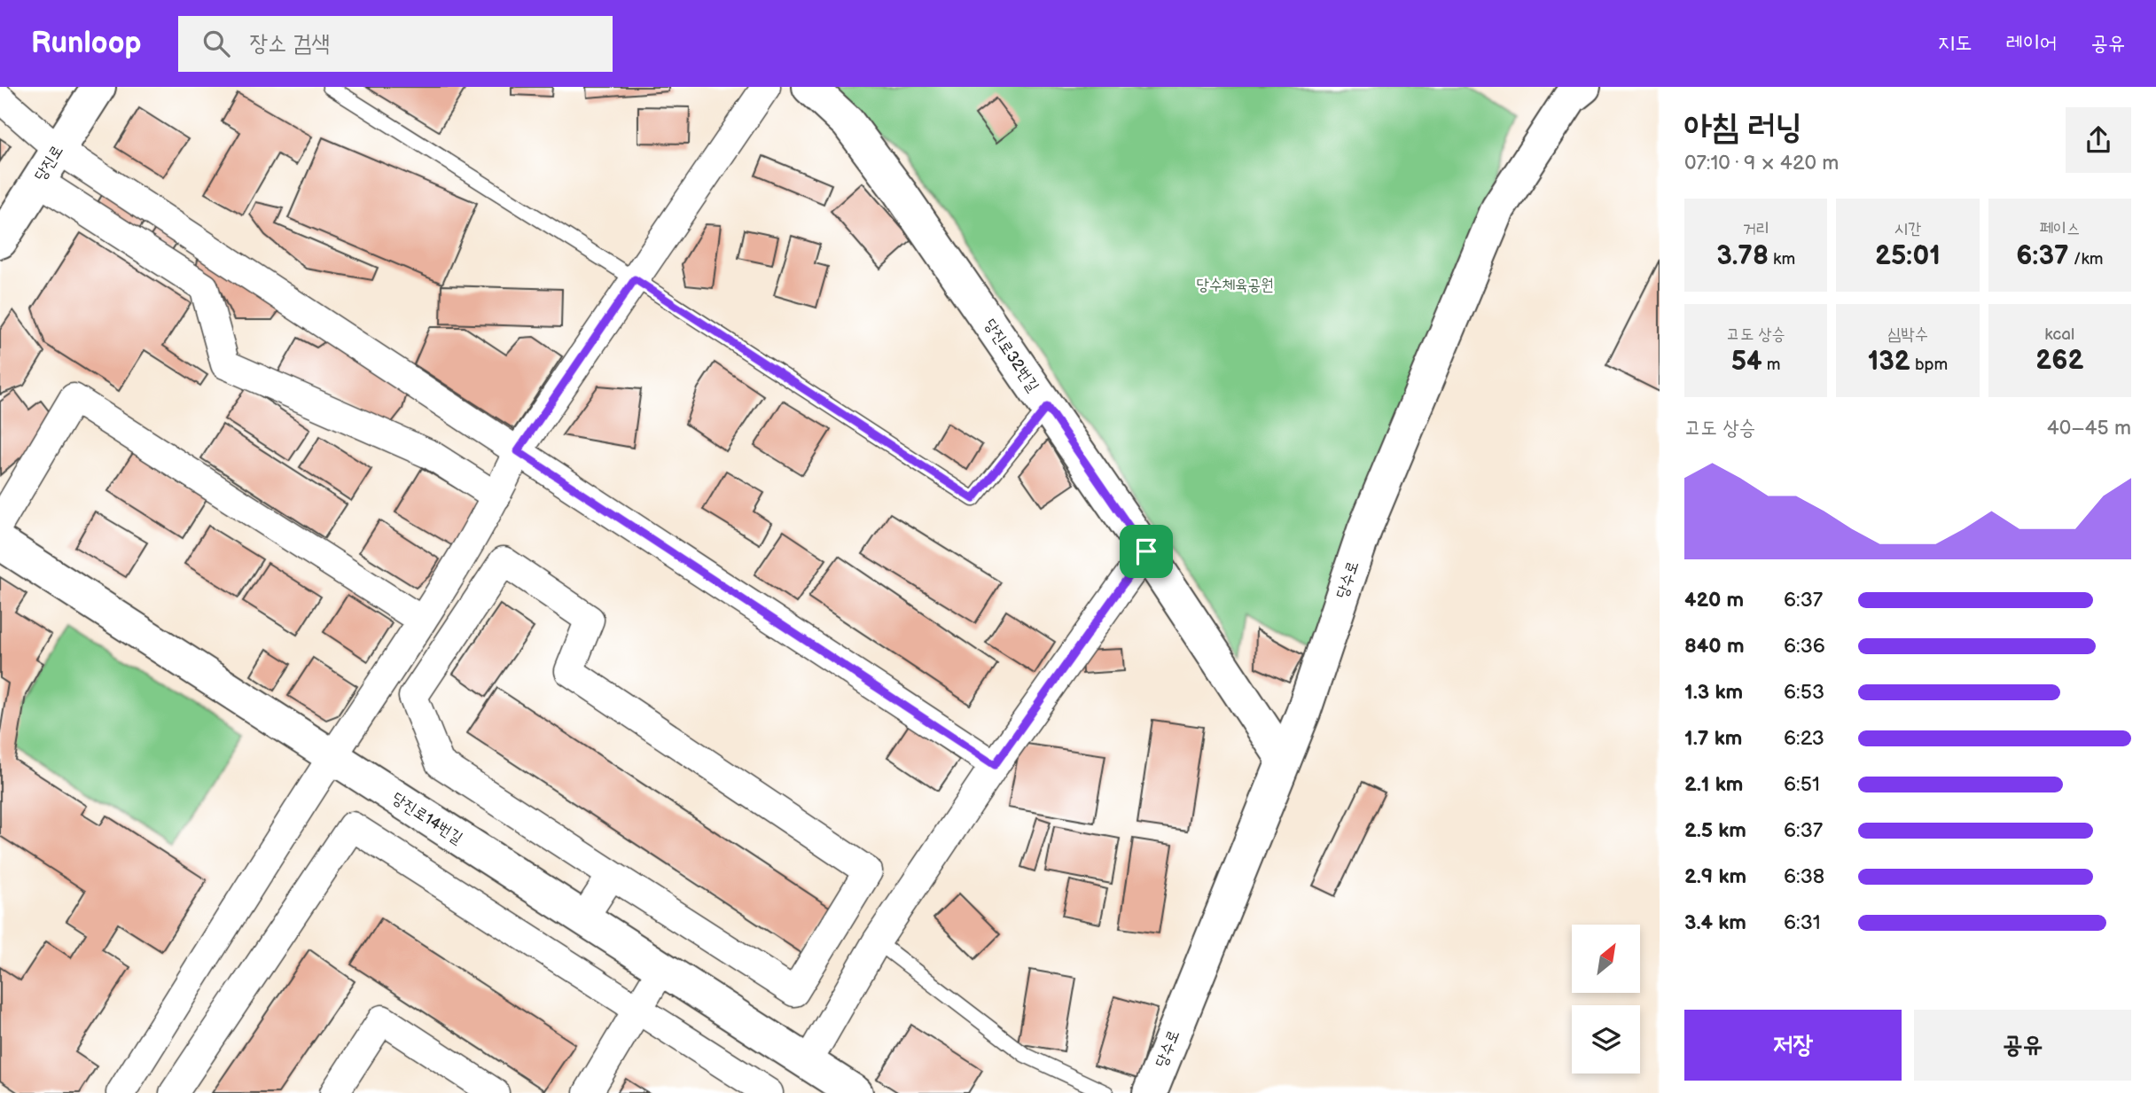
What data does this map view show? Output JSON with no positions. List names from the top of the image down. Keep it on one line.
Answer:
{"streets":{"street":["당진로","당진로32번길","당수로","당진로14번길"]},"crossings":[["당진로32번길","당수로"]],"parks":["당수체육공원"],"north":"top right","page":{"header":"Runloop","search":"장소 검색","nav":["지도","레이어","공유"],"heading":["아침 러닝","07:10 · 9 × 420 m"],"stats":[["거리","3.78 km"],["시간","25:01"],["페이스","6:37 /km"],["고도 상승","54 m"],["심박수","132 bpm"],["kcal","262"]],"chart":["고도 상승","40–45 m"],"list":[{"name":"420 m","note":"6:37"},{"name":"840 m","note":"6:36"},{"name":"1.3 km","note":"6:53"},{"name":"1.7 km","note":"6:23"},{"name":"2.1 km","note":"6:51"},{"name":"2.5 km","note":"6:37"},{"name":"2.9 km","note":"6:38"},{"name":"3.4 km","note":"6:31"}],"buttons":["저장","공유"]}}
